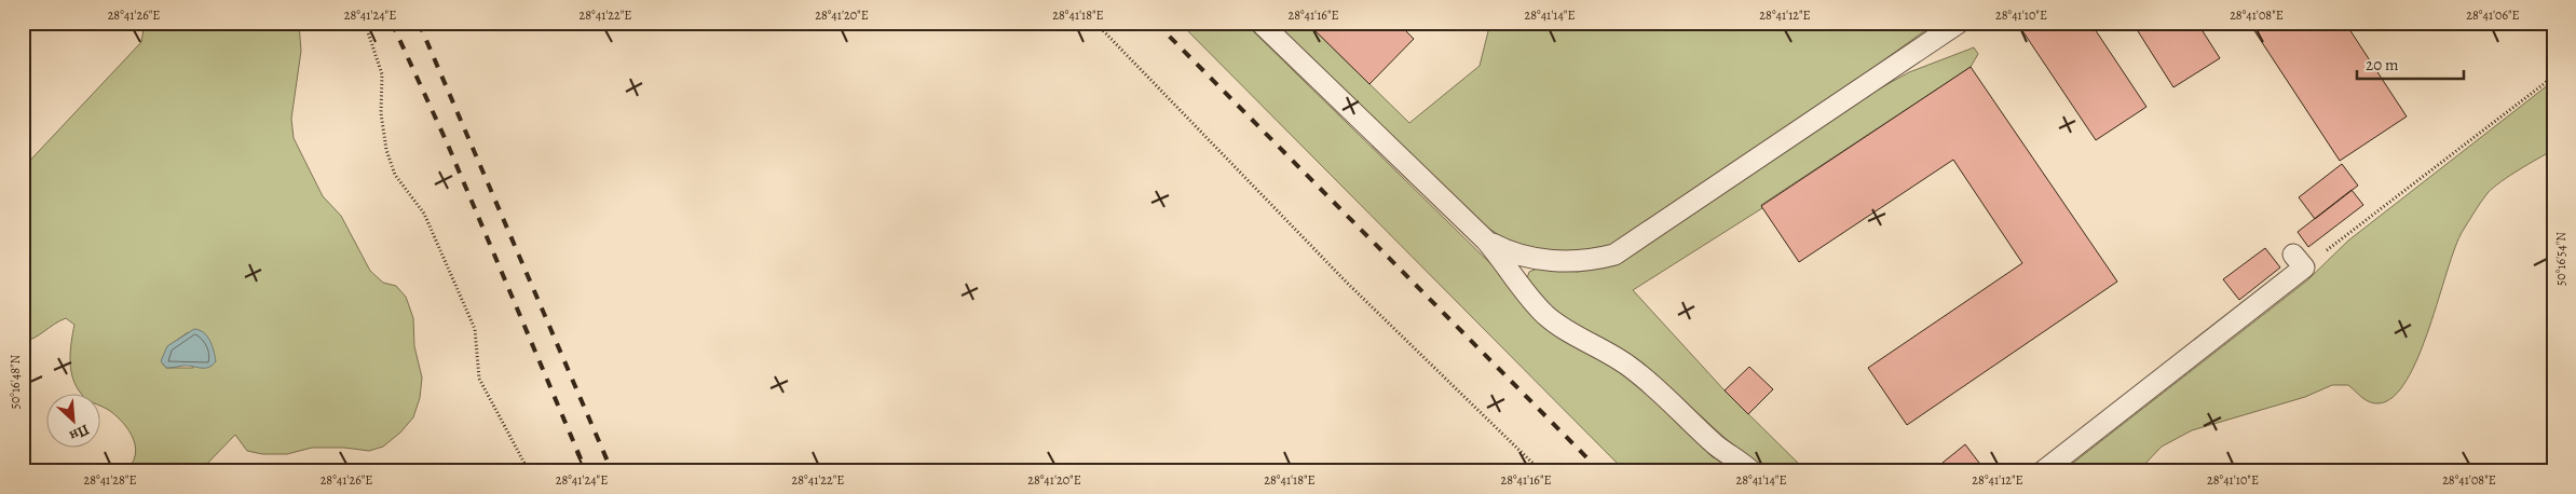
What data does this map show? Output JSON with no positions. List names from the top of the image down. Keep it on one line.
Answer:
{"scale_bar":"20 m","north":"bottom right","coordinates":["28°41'26\"E","28°41'24\"E","28°41'22\"E","28°41'20\"E","28°41'18\"E","28°41'16\"E","28°41'14\"E","28°41'12\"E","28°41'10\"E","28°41'08\"E","28°41'06\"E","50°16'54\"N","50°16'48\"N","28°41'28\"E"]}
